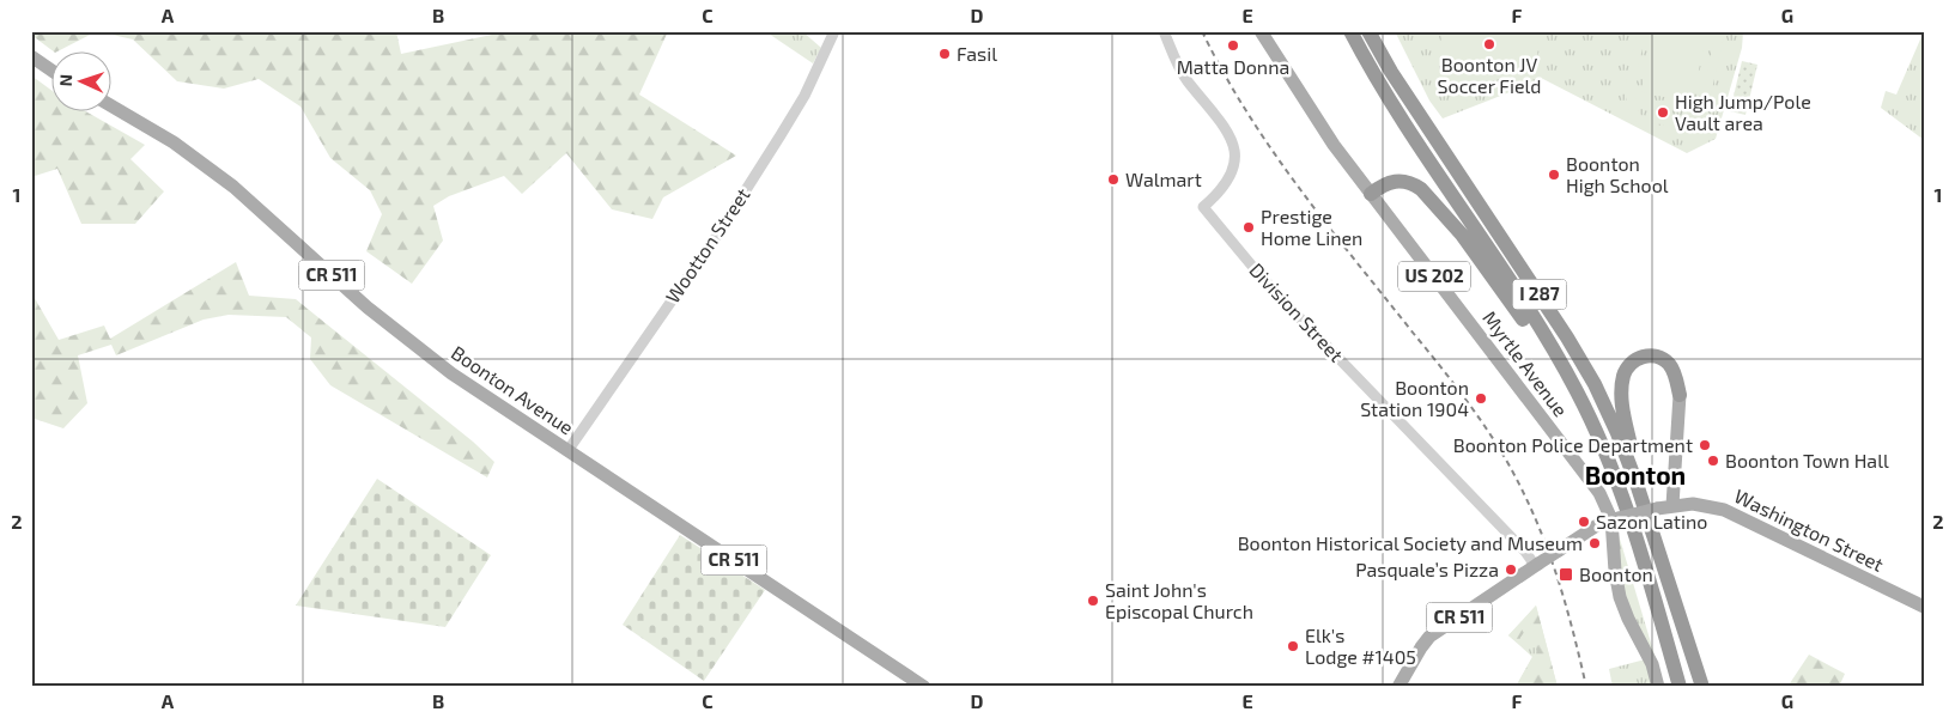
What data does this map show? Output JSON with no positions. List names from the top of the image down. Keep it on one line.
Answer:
{"streets":{"highway":["I 287"],"main road":["CR 511","US 202","Myrtle Avenue","Boonton Avenue","Washington Street"],"street":["Wootton Street","Division Street"]},"crossings":[["Wootton Street","Boonton Avenue"],["CR 511","Division Street"],["CR 511","Myrtle Avenue"],["CR 511","Washington Street"],["Myrtle Avenue","Washington Street"]],"districts":["Boonton"],"places":{"other":["Boonton JV Soccer Field","Matta Donna","Fasil","High Jump/Pole Vault area","Boonton High School","Walmart","Prestige Home Linen","Boonton Station 1904","Boonton Police Department","Boonton Town Hall","Sazon Latino","Boonton Historical Society and Museum","Pasquale’s Pizza","Saint John's Episcopal Church","Elk's Lodge #1405"],"transit":["Boonton"]},"north":"left","grid":{"columns":["A","B","C","D","E","F","G"],"rows":["1","2"]}}
